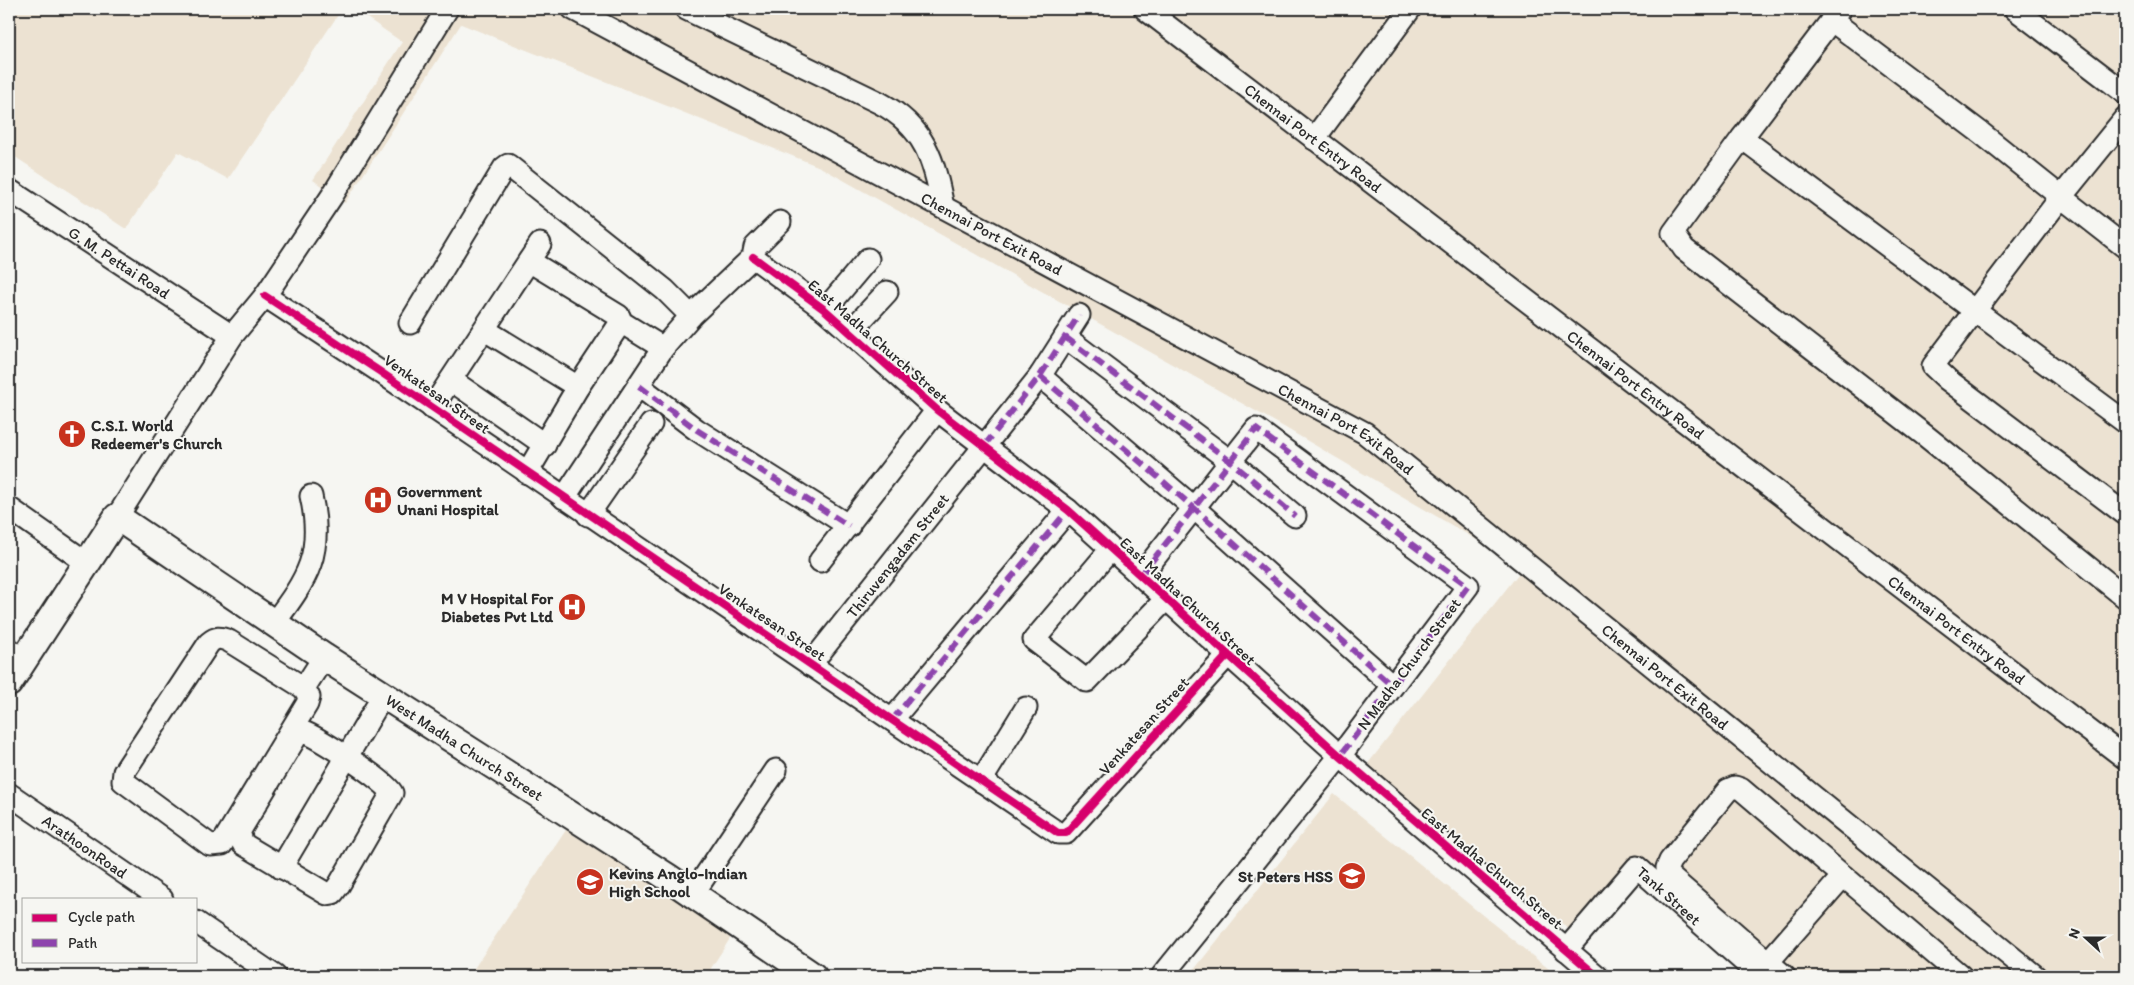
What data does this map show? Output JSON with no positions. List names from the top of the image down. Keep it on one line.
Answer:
{"streets":{"main road":["West Madha Church Street"],"street":["Chennai Port Entry Road","Chennai Port Exit Road","G. M. Pettai Road","East Madha Church Street","Venkatesan Street","Thiruvengadam Street","N Madha Church Street","ArathoonRoad","Tank Street"]},"crossings":[["East Madha Church Street","Venkatesan Street"],["East Madha Church Street","Thiruvengadam Street"],["East Madha Church Street","N Madha Church Street"],["East Madha Church Street","Tank Street"],["Venkatesan Street","Thiruvengadam Street"]],"places":{"church":["C.S.I. World Redeemer's Church"],"hospital":["Government Unani Hospital","M V Hospital For Diabetes Pvt Ltd"],"school or university":["St Peters HSS","Kevins Anglo-Indian High School"]},"legend":["Cycle path","Path"],"north":"left"}
